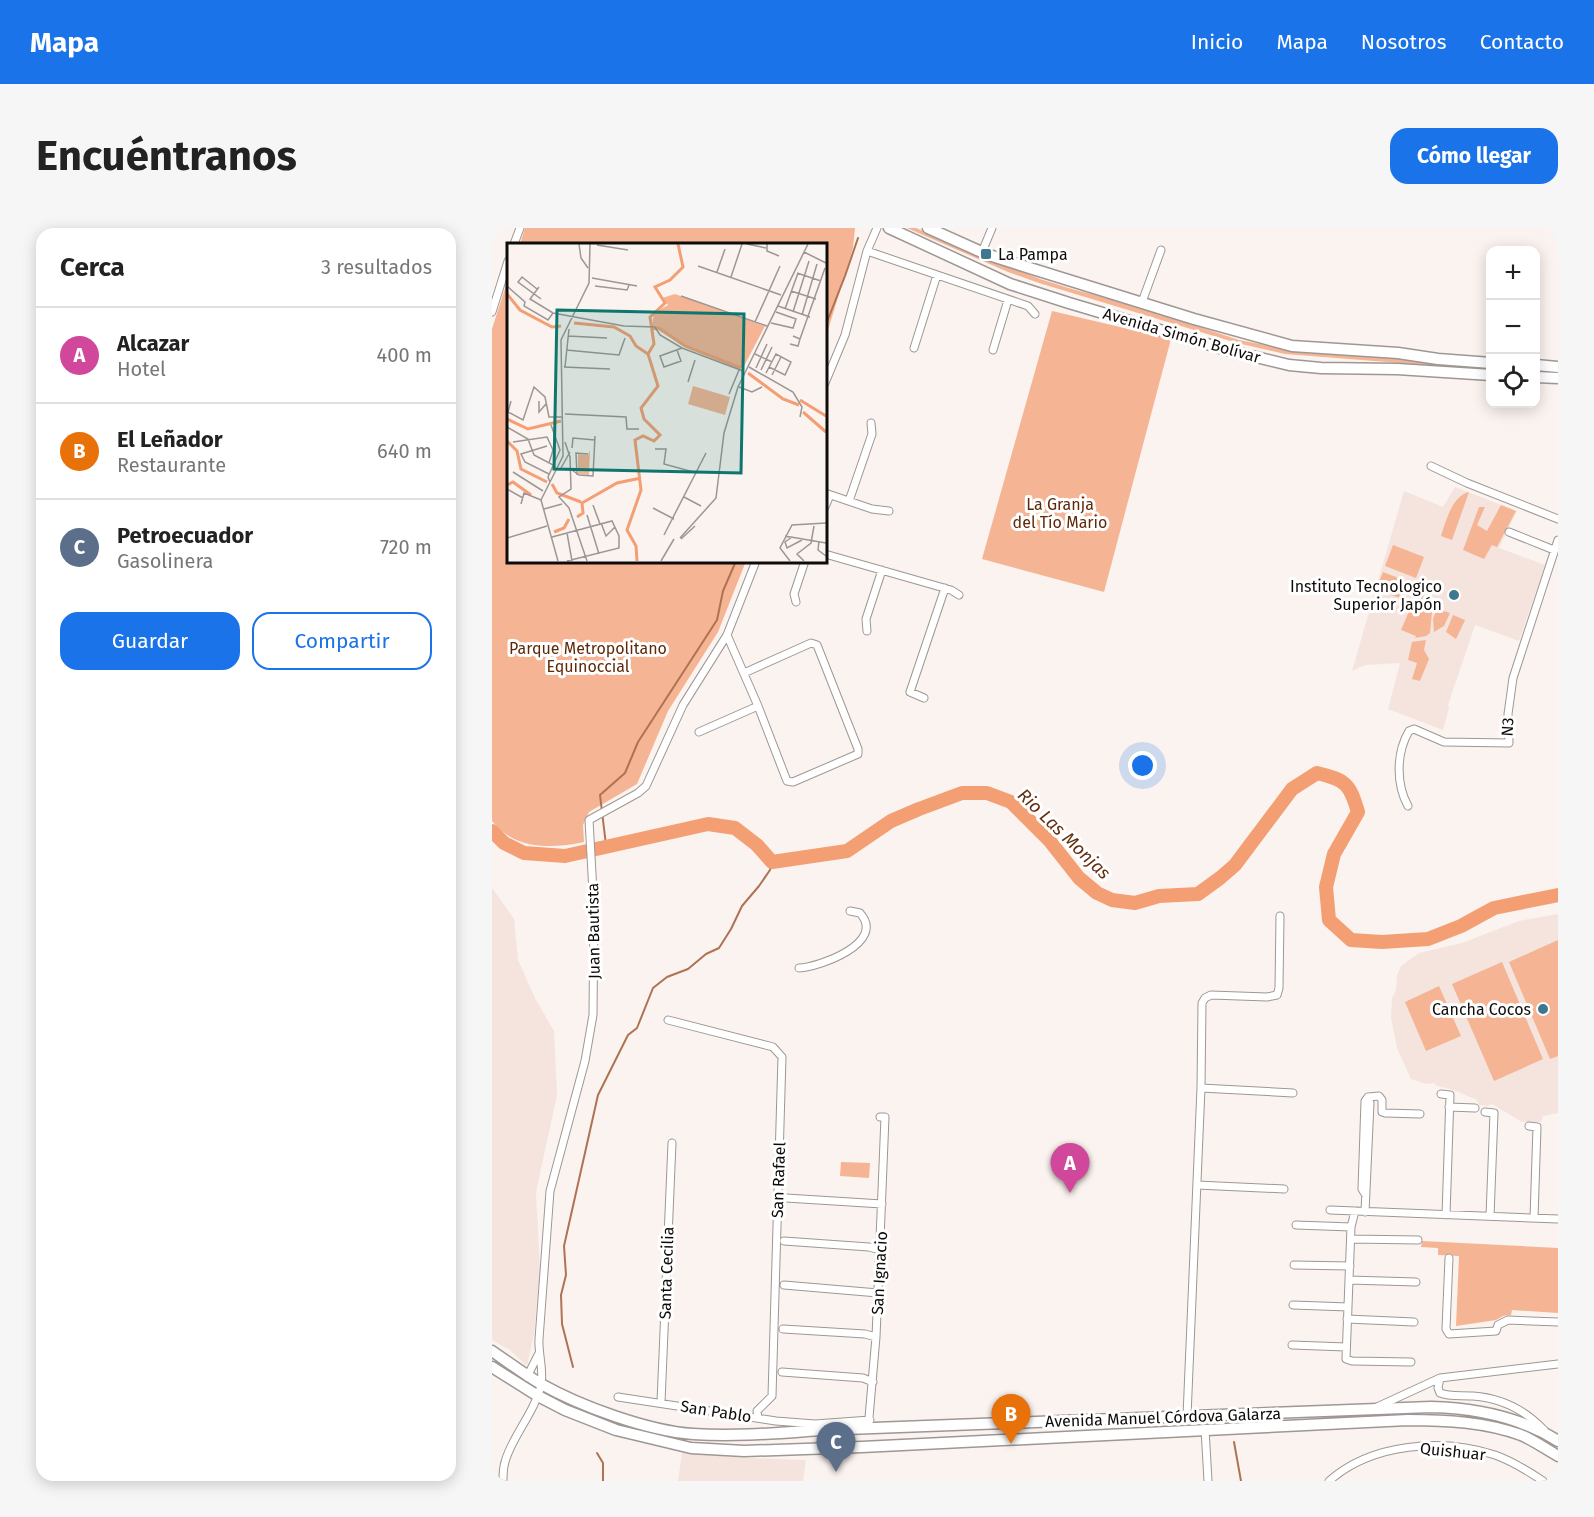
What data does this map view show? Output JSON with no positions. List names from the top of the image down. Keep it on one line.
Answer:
{"streets":{"main road":["Avenida Simón Bolívar","Avenida Manuel Córdova Galarza"],"street":["N3","Juan Bautista","San Rafael","Santa Cecilia","San Ignacio","San Pablo","Quishuar"]},"crossings":[["Juan Bautista","Avenida Manuel Córdova Galarza"],["San Rafael","San Pablo"],["Santa Cecilia","San Pablo"],["San Ignacio","Avenida Manuel Córdova Galarza"],["San Pablo","Avenida Manuel Córdova Galarza"]],"water":["Rio Las Monjas"],"parks":["La Granja del Tío Mario","Parque Metropolitano Equinoccial"],"places":{"transit":["La Pampa"],"other":["Instituto Tecnologico Superior Japón","Cancha Cocos"]},"page":{"header":"Mapa","nav":["Inicio","Mapa","Nosotros","Contacto"],"buttons":["Cómo llegar",["Guardar","Compartir"]],"title":"Encuéntranos","heading":["Cerca","3 resultados"],"map_buttons":["+","−"],"list":[{"mark":"A","name":"Alcazar","note":"Hotel","value":"400 m"},{"mark":"B","name":"El Leñador","note":"Restaurante","value":"640 m"},{"mark":"C","name":"Petroecuador","note":"Gasolinera","value":"720 m"}],"pins":["A","B","C"]}}
